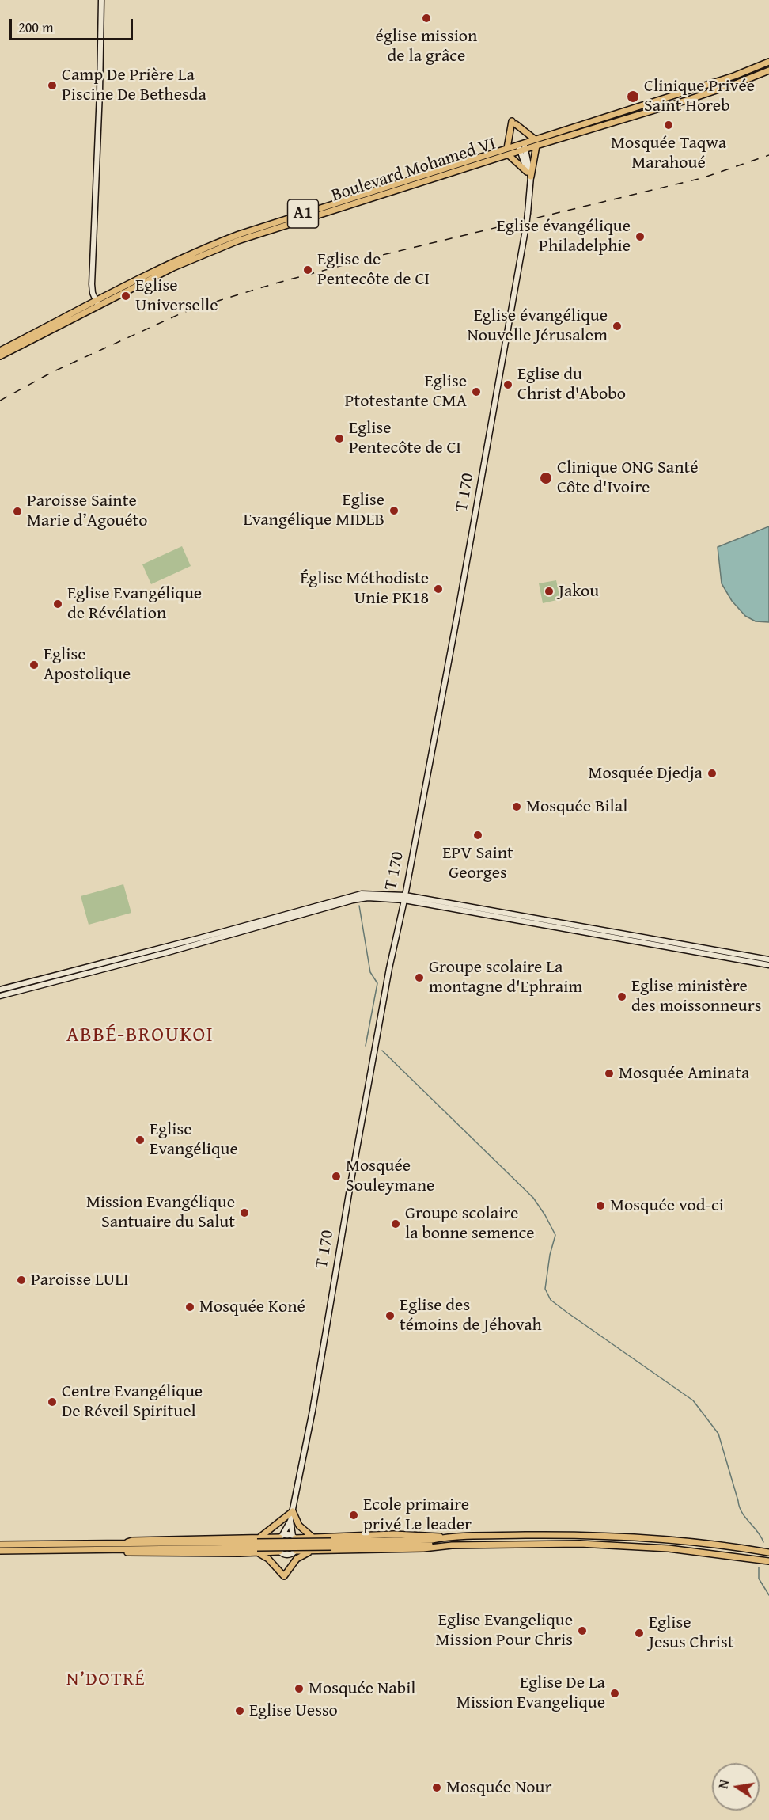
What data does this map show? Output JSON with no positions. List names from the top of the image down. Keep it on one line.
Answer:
{"streets":{"main road":["Boulevard Mohamed VI","A1"],"street":["T 170"]},"crossings":[["Boulevard Mohamed VI","A1"]],"districts":["ABBÉ-BROUKOI","N’DOTRÉ"],"places":["église mission de la grâce","Camp De Prière La Piscine De Bethesda","Clinique Privée Saint Horeb","Mosquée Taqwa Marahoué","Eglise évangélique Philadelphie","Eglise de Pentecôte de CI","Eglise Universelle","Eglise évangélique Nouvelle Jérusalem","Eglise du Christ d'Abobo","Eglise Ptotestante CMA","Eglise Pentecôte de CI","Clinique ONG Santé Côte d'Ivoire","Eglise Evangélique MIDEB","Paroisse Sainte Marie d’Agouéto","Église Méthodiste Unie PK18","Jakou","Eglise Evangélique de Révélation","Eglise Apostolique","Mosquée Djedja","Mosquée Bilal","EPV Saint Georges","Groupe scolaire La montagne d'Ephraim","Eglise ministère des moissonneurs","Mosquée Aminata","Eglise Evangélique","Mosquée Souleymane","Mosquée vod-ci","Mission Evangélique Santuaire du Salut","Groupe scolaire la bonne semence","Paroisse LULI","Mosquée Koné","Eglise des témoins de Jéhovah","Centre Evangélique De Réveil Spirituel","Ecole primaire privé Le leader","Eglise Evangelique Mission Pour Chris","Eglise Jesus Christ","Mosquée Nabil","Eglise De La Mission Evangelique","Eglise Uesso","Mosquée Nour"],"scale_bar":"200 m","north":"left"}
